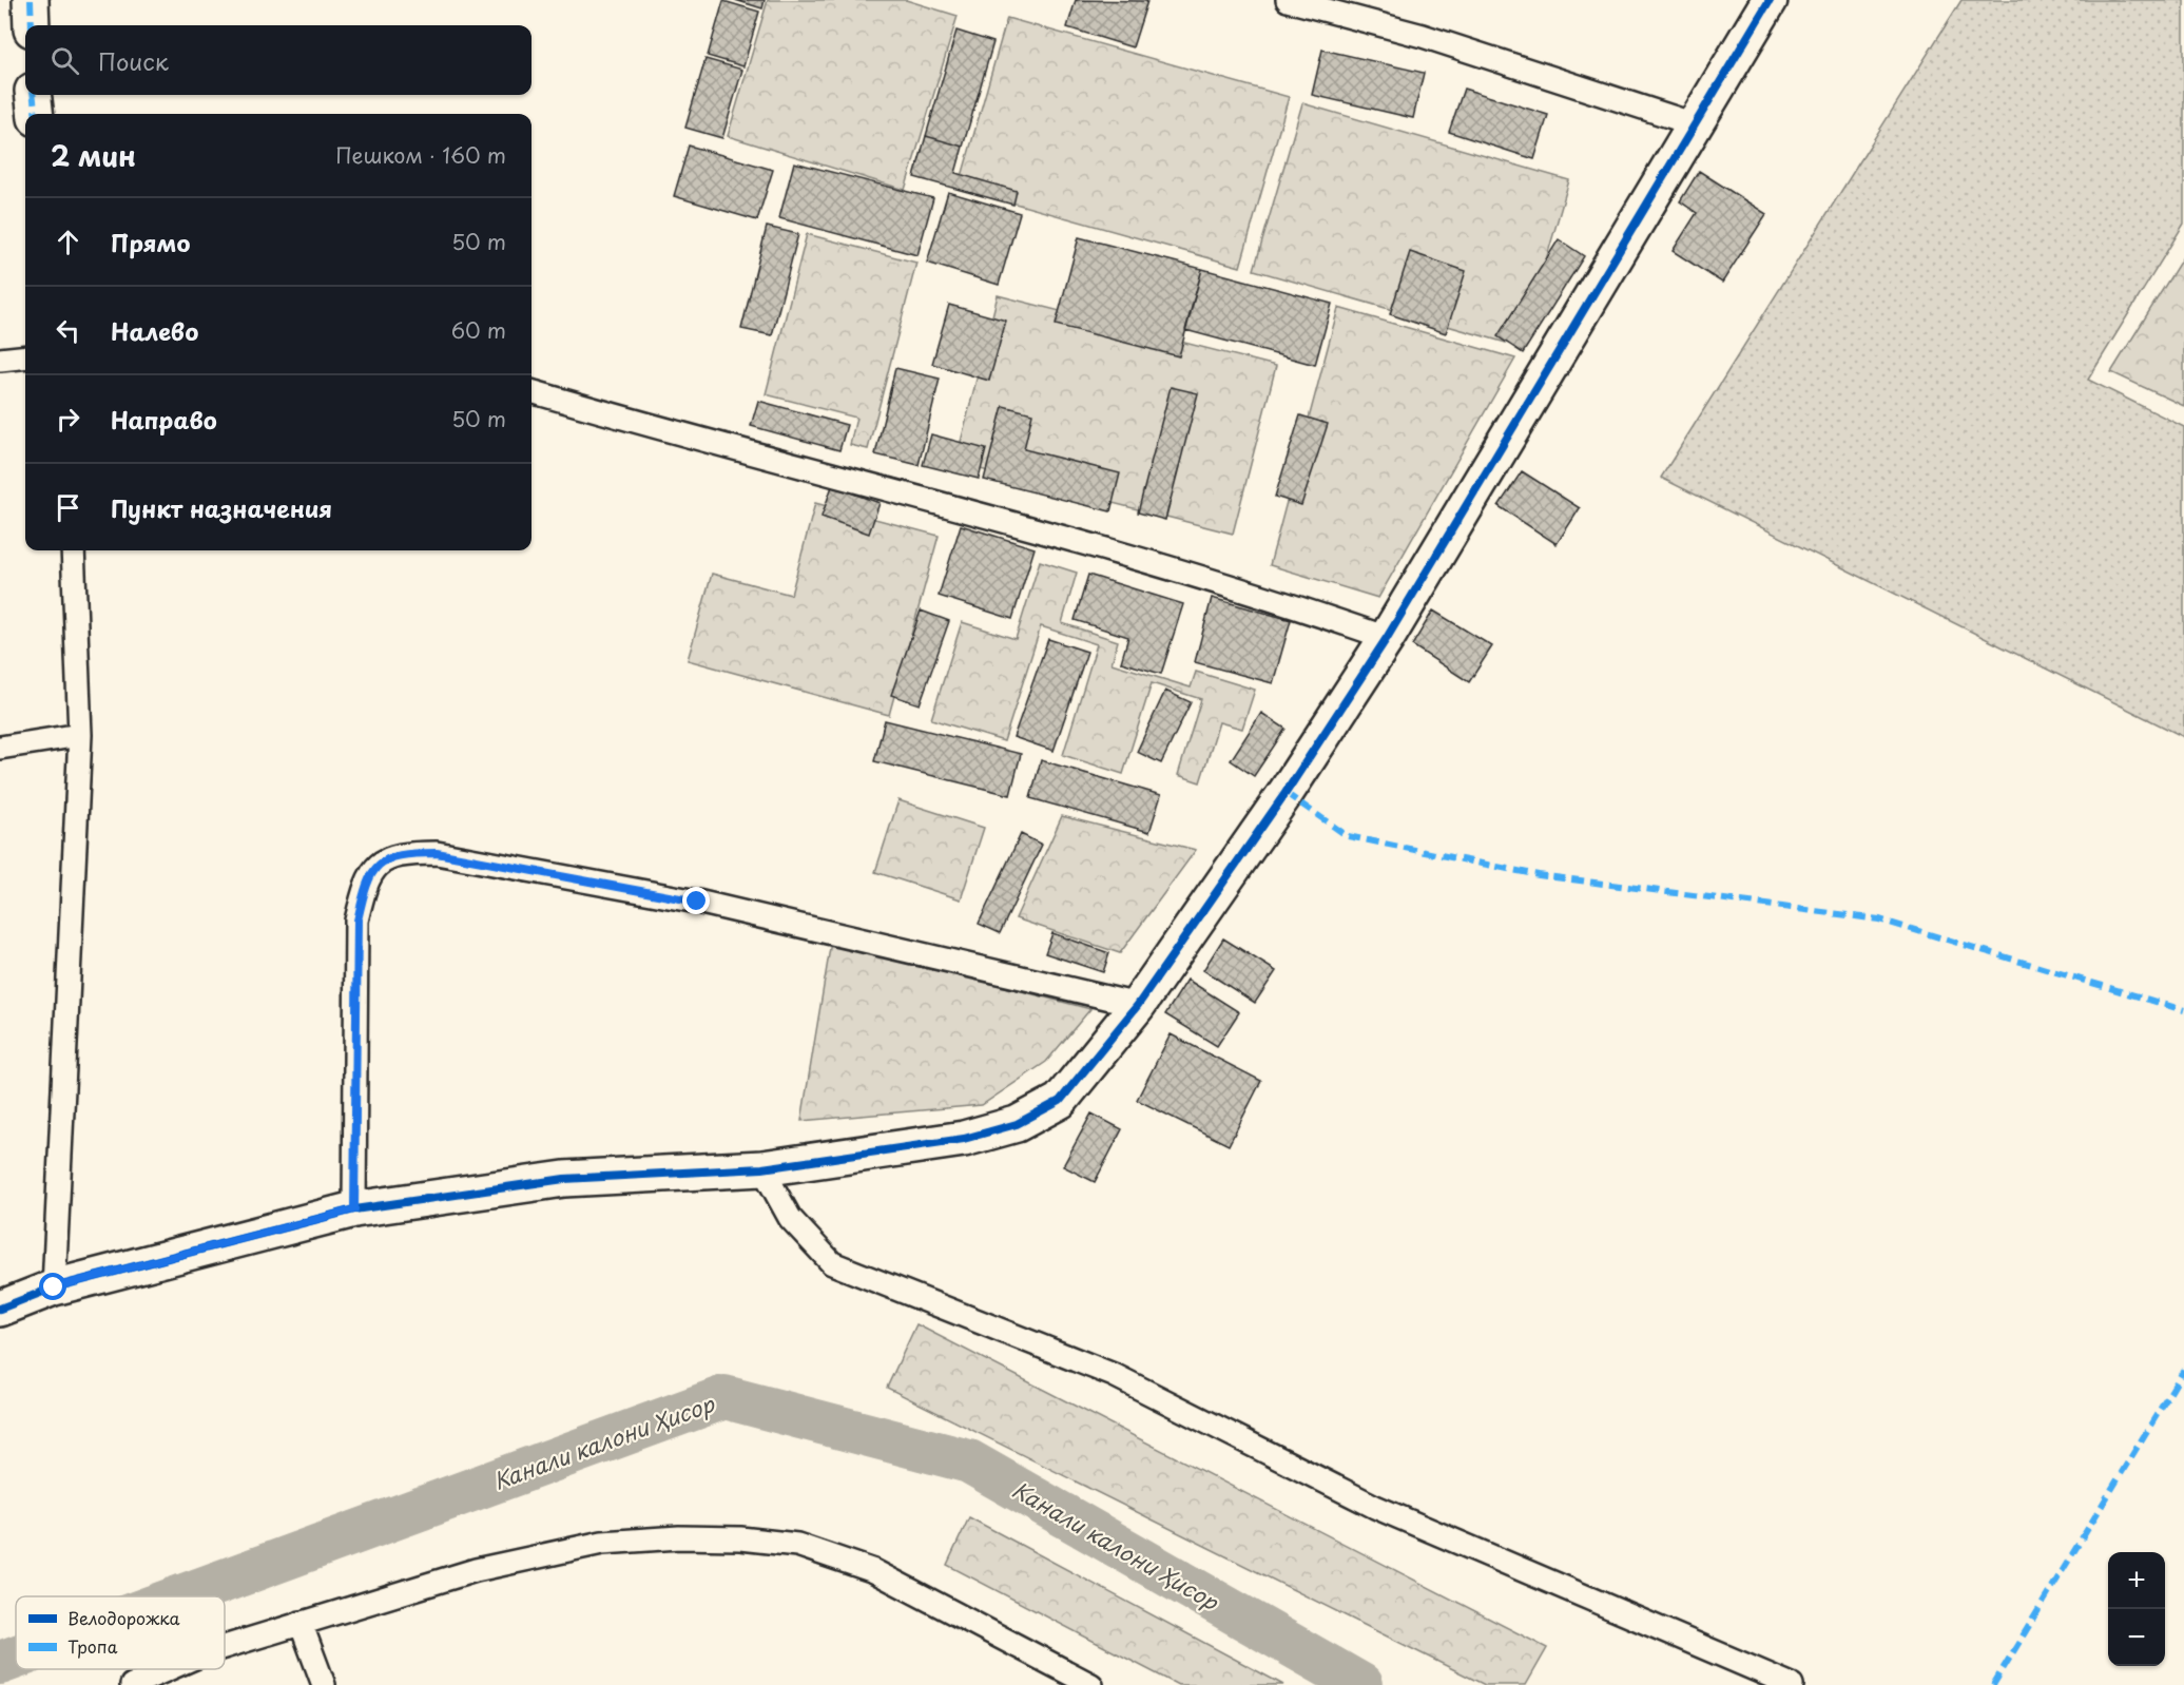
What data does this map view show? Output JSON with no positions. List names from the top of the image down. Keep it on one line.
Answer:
{"water":["Канали калони Ҳисор"],"legend":["Велодорожка","Тропа"],"page":{"search":"Поиск","heading":["2 мин","Пешком · 160 m"],"list":[["Прямо","50 m"],["Налево","60 m"],["Направо","50 m"],"Пункт назначения"],"map_buttons":["+","−"]}}
